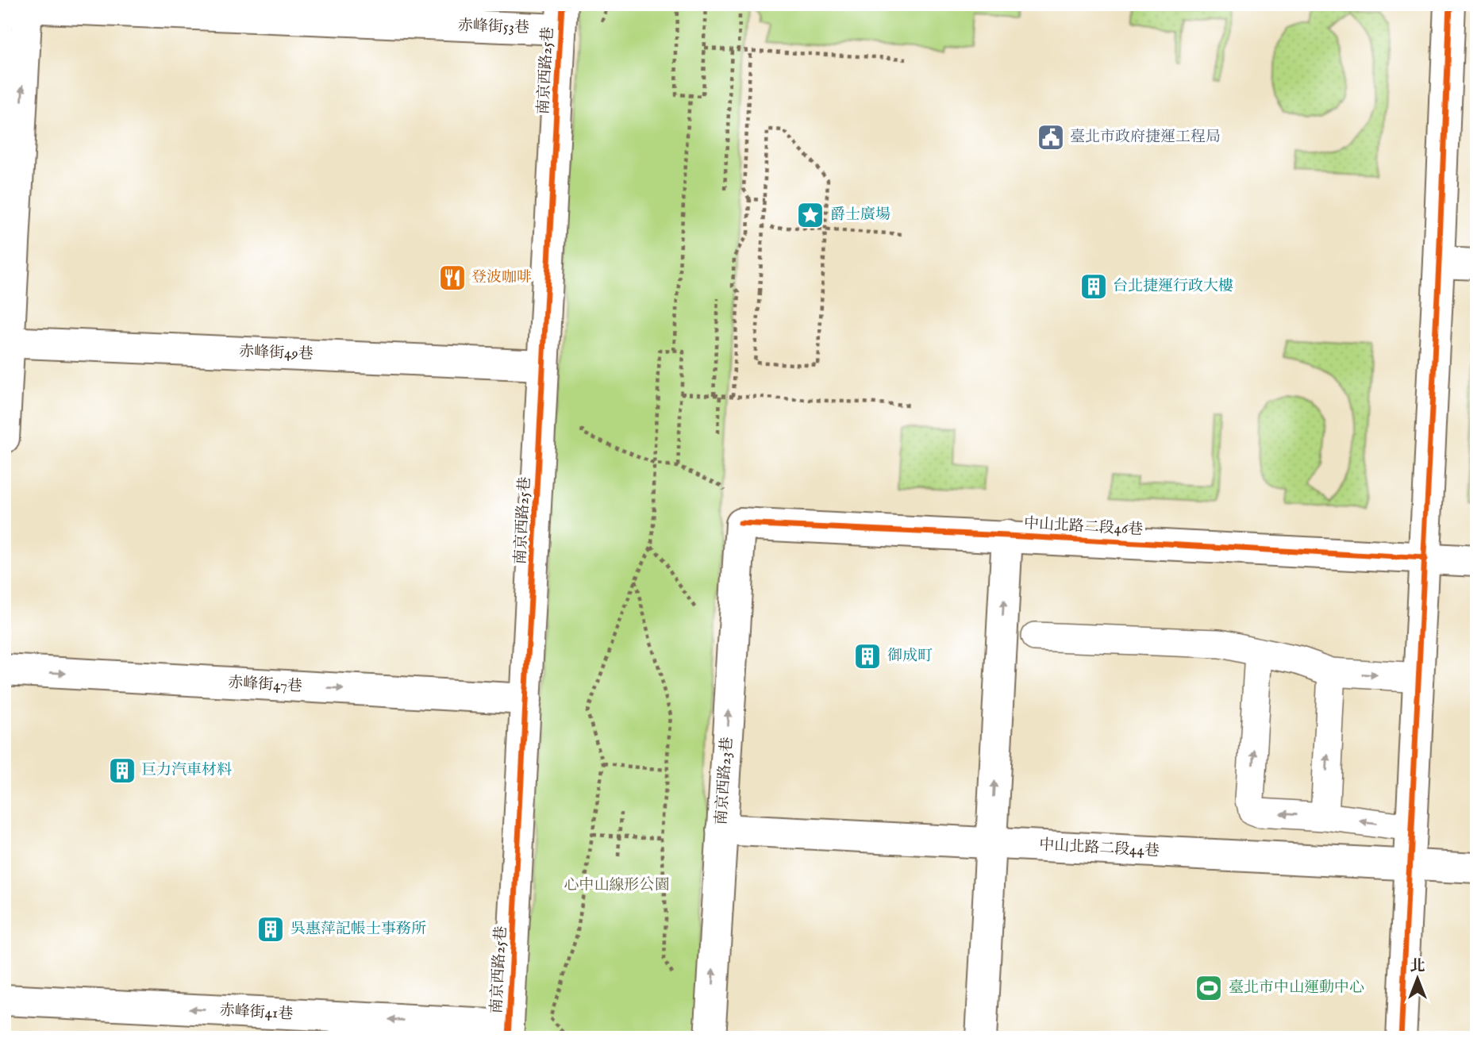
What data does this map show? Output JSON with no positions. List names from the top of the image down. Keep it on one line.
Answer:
{"streets":{"street":["赤峰街53巷","南京西路25巷","赤峰街49巷","中山北路二段46巷","赤峰街47巷","南京西路23巷","中山北路二段44巷","赤峰街41巷"]},"crossings":[["赤峰街53巷","南京西路25巷"],["南京西路25巷","赤峰街49巷"],["南京西路25巷","赤峰街47巷"],["南京西路25巷","赤峰街41巷"],["中山北路二段46巷","南京西路23巷"],["南京西路23巷","中山北路二段44巷"]],"one_way":["赤峰街47巷","赤峰街41巷"],"parks":["心中山線形公園"],"places":{"public building":["臺北市政府捷運工程局"],"place":["爵士廣場"],"restaurant":["登波咖啡"],"building":["台北捷運行政大樓","御成町","巨力汽車材料","吳惠萍記帳士事務所"],"sports":["臺北市中山運動中心"]},"north":"top"}
